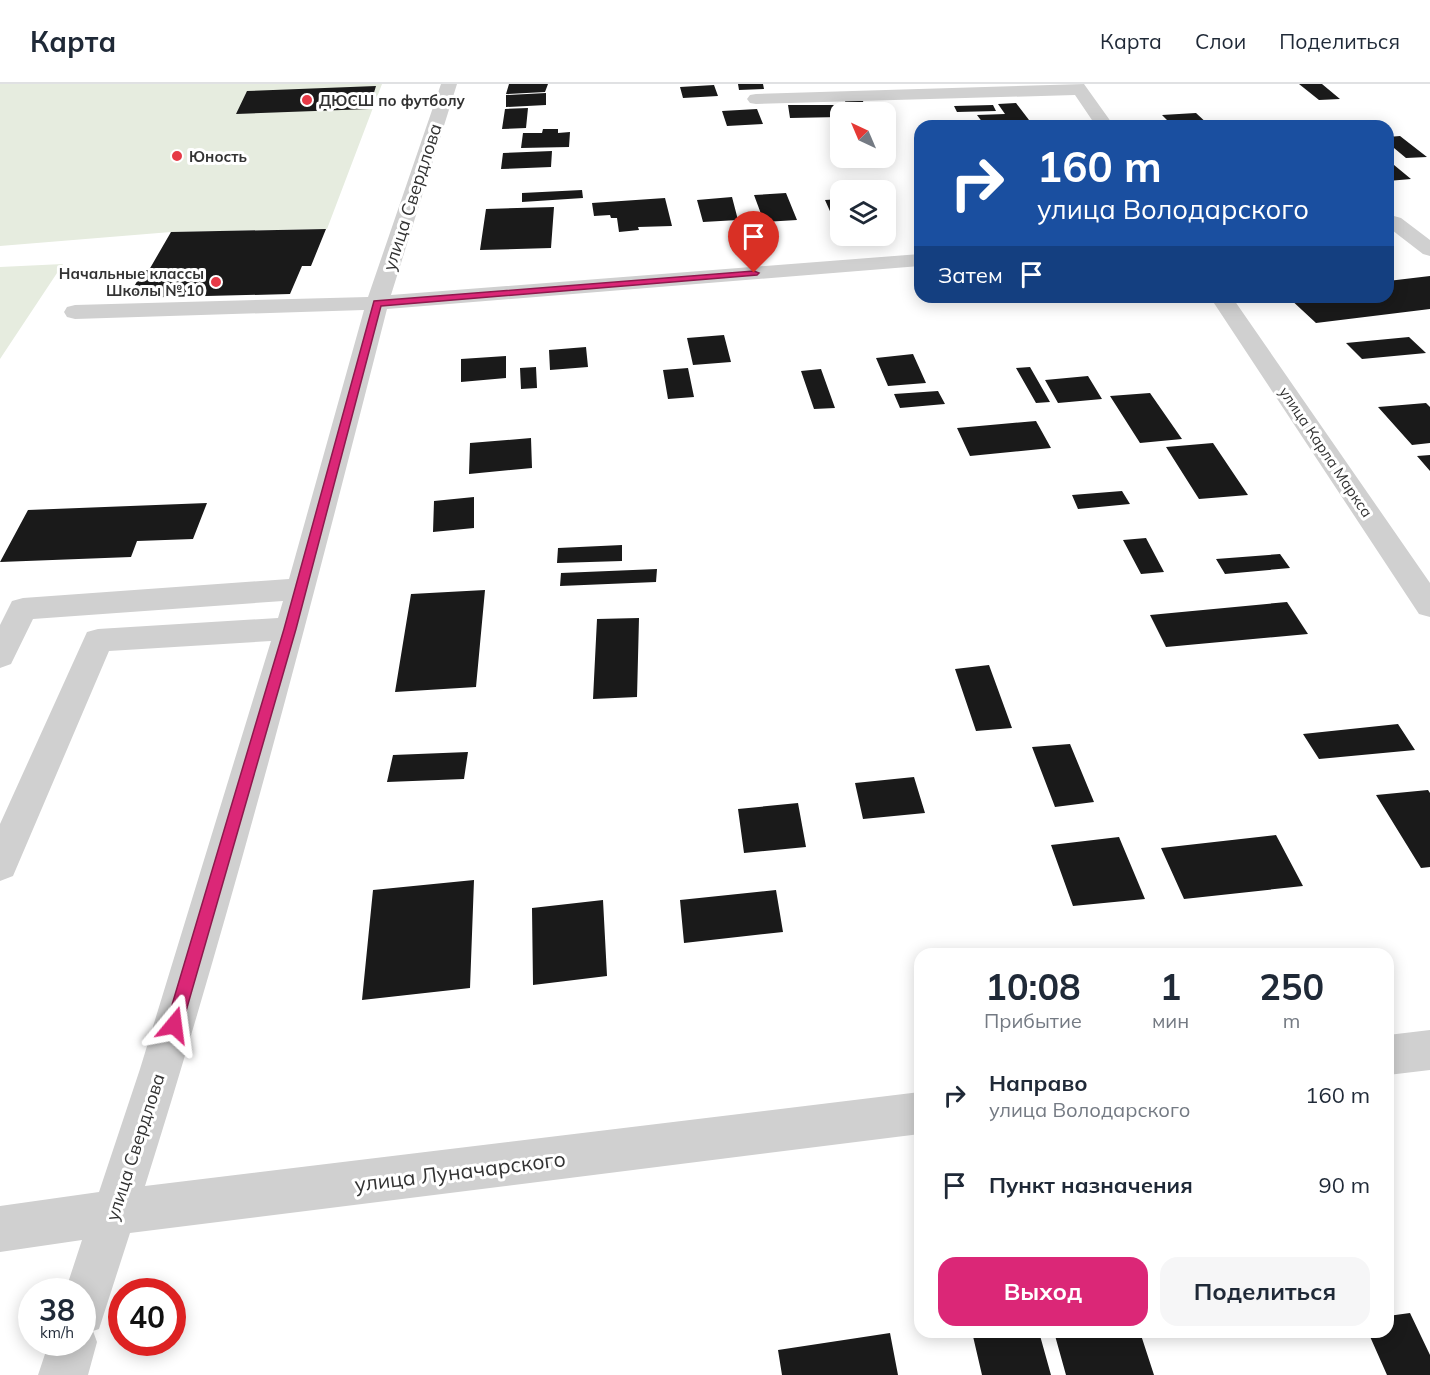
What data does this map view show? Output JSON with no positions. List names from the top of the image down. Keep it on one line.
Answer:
{"streets":{"street":["улица Свердлова","улица Карла Маркса","улица Луначарского"]},"crossings":[["улица Свердлова","улица Луначарского"]],"places":["ДЮСШ по футболу","Юность","Начальные классы Школы № 10"],"north":"top left","page":{"header":"Карта","nav":["Карта","Слои","Поделиться"],"turn":["160 m","улица Володарского"],"then":"Затем","eta":["10:08","Прибытие","1","мин","250","m"],"list":[{"name":"Направо","note":"улица Володарского","value":"160 m"},{"name":"Пункт назначения","value":"90 m"}],"buttons":["Выход","Поделиться"],"speed":"38 km/h","limit":"40"}}
